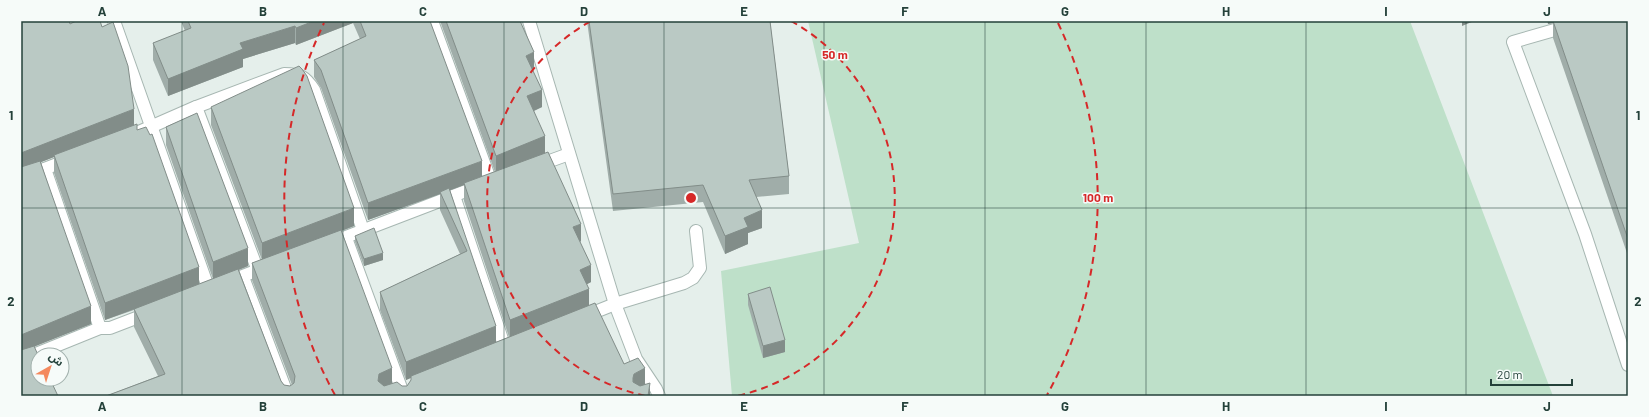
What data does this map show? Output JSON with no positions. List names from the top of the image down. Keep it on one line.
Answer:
{"scale_bar":"20 m","north":"top right","grid":{"columns":["A","B","C","D","E","F","G","H","I","J"],"rows":["1","2"]},"rings":["50 m","100 m"]}
